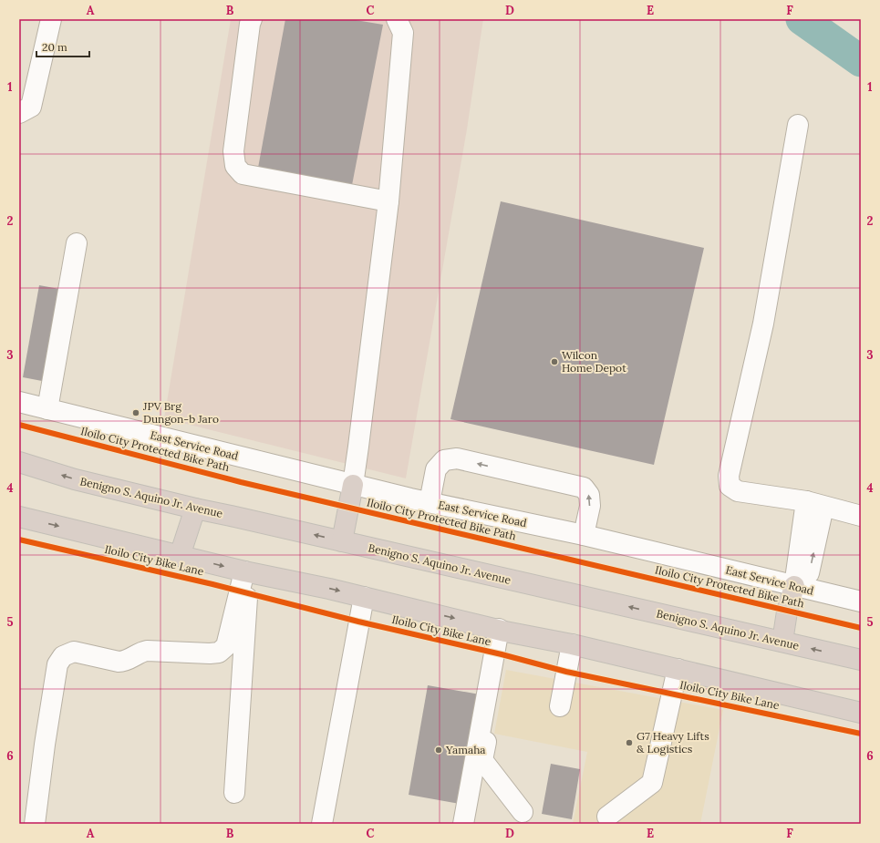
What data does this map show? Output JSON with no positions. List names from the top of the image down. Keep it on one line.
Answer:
{"streets":{"highway":["Benigno S. Aquino Jr. Avenue"],"street":["East Service Road"],"cycle path":["Iloilo City Protected Bike Path","Iloilo City Bike Lane"]},"places":["Wilcon Home Depot","JPV Brg Dungon-b Jaro","G7 Heavy Lifts & Logistics","Yamaha"],"scale_bar":"20 m","grid":{"columns":["A","B","C","D","E","F"],"rows":["1","2","3","4","5","6"]}}
